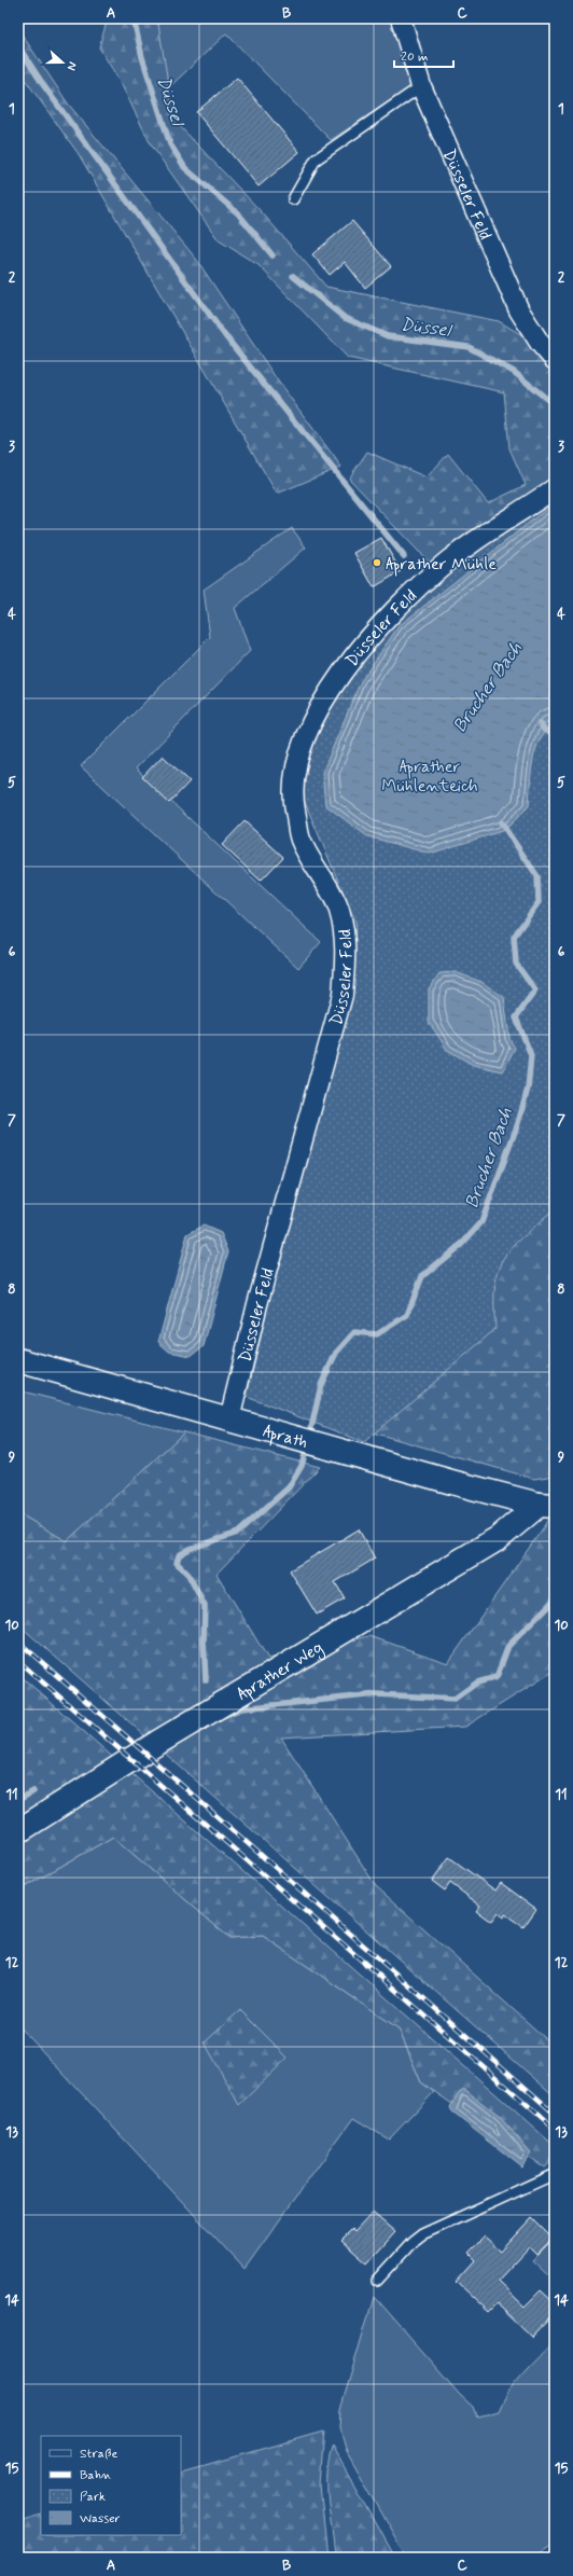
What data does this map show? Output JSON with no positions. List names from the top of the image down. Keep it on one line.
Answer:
{"streets":{"street":["Düsseler Feld","Aprath","Aprather Weg"]},"crossings":[["Düsseler Feld","Aprath"],["Aprath","Aprather Weg"]],"water":["Düssel","Brucher Bach"],"parks":["Aprather Mühlenteich"],"places":["Aprather Mühle"],"legend":["Straße","Bahn","Park","Wasser"],"scale_bar":"20 m","north":"right","grid":{"columns":["A","B","C"],"rows":["1","2","3","4","5","6","7","8","9","10","11","12","13","14","15"]}}
